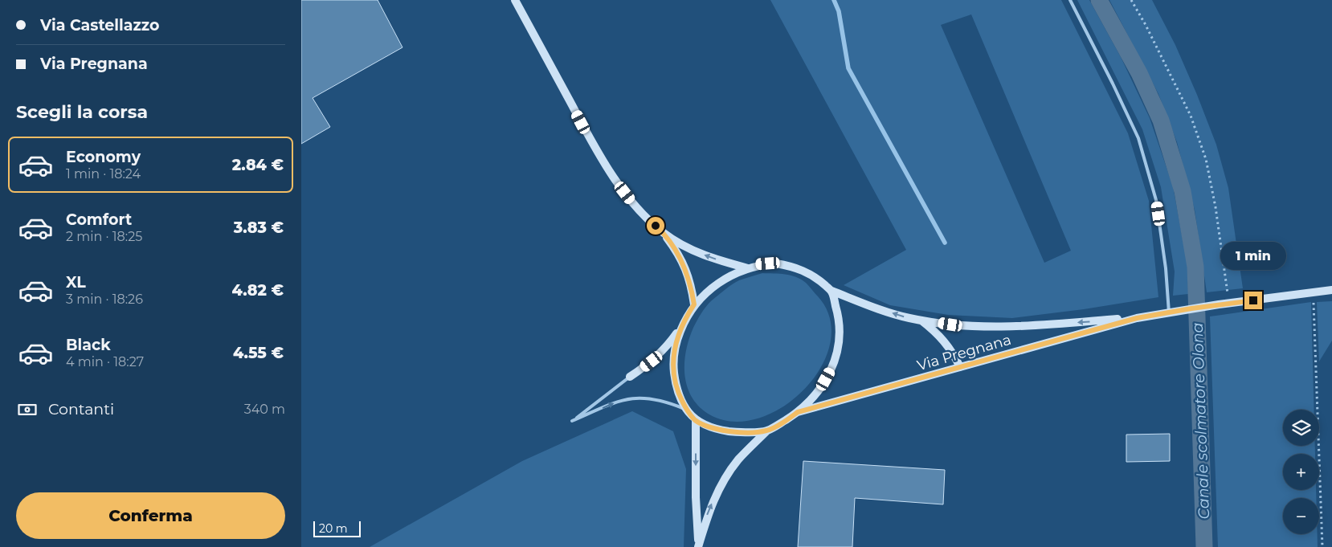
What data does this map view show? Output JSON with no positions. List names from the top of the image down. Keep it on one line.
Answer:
{"streets":{"street":["Via Pregnana"]},"water":["Canale scolmatore Olona"],"scale_bar":"20 m","page":{"banner":["Via Castellazzo","Via Pregnana"],"heading":"Scegli la corsa","list":[{"name":"Economy","note":"1 min · 18:24","value":"2.84 €"},{"name":"Comfort","note":"2 min · 18:25","value":"3.83 €"},{"name":"XL","note":"3 min · 18:26","value":"4.82 €"},{"name":"Black","note":"4 min · 18:27","value":"4.55 €"}],"bubble":"1 min","pay":["Contanti","340 m"],"map_buttons":["+","−"],"buttons":"Conferma","scale":"20 m"}}
